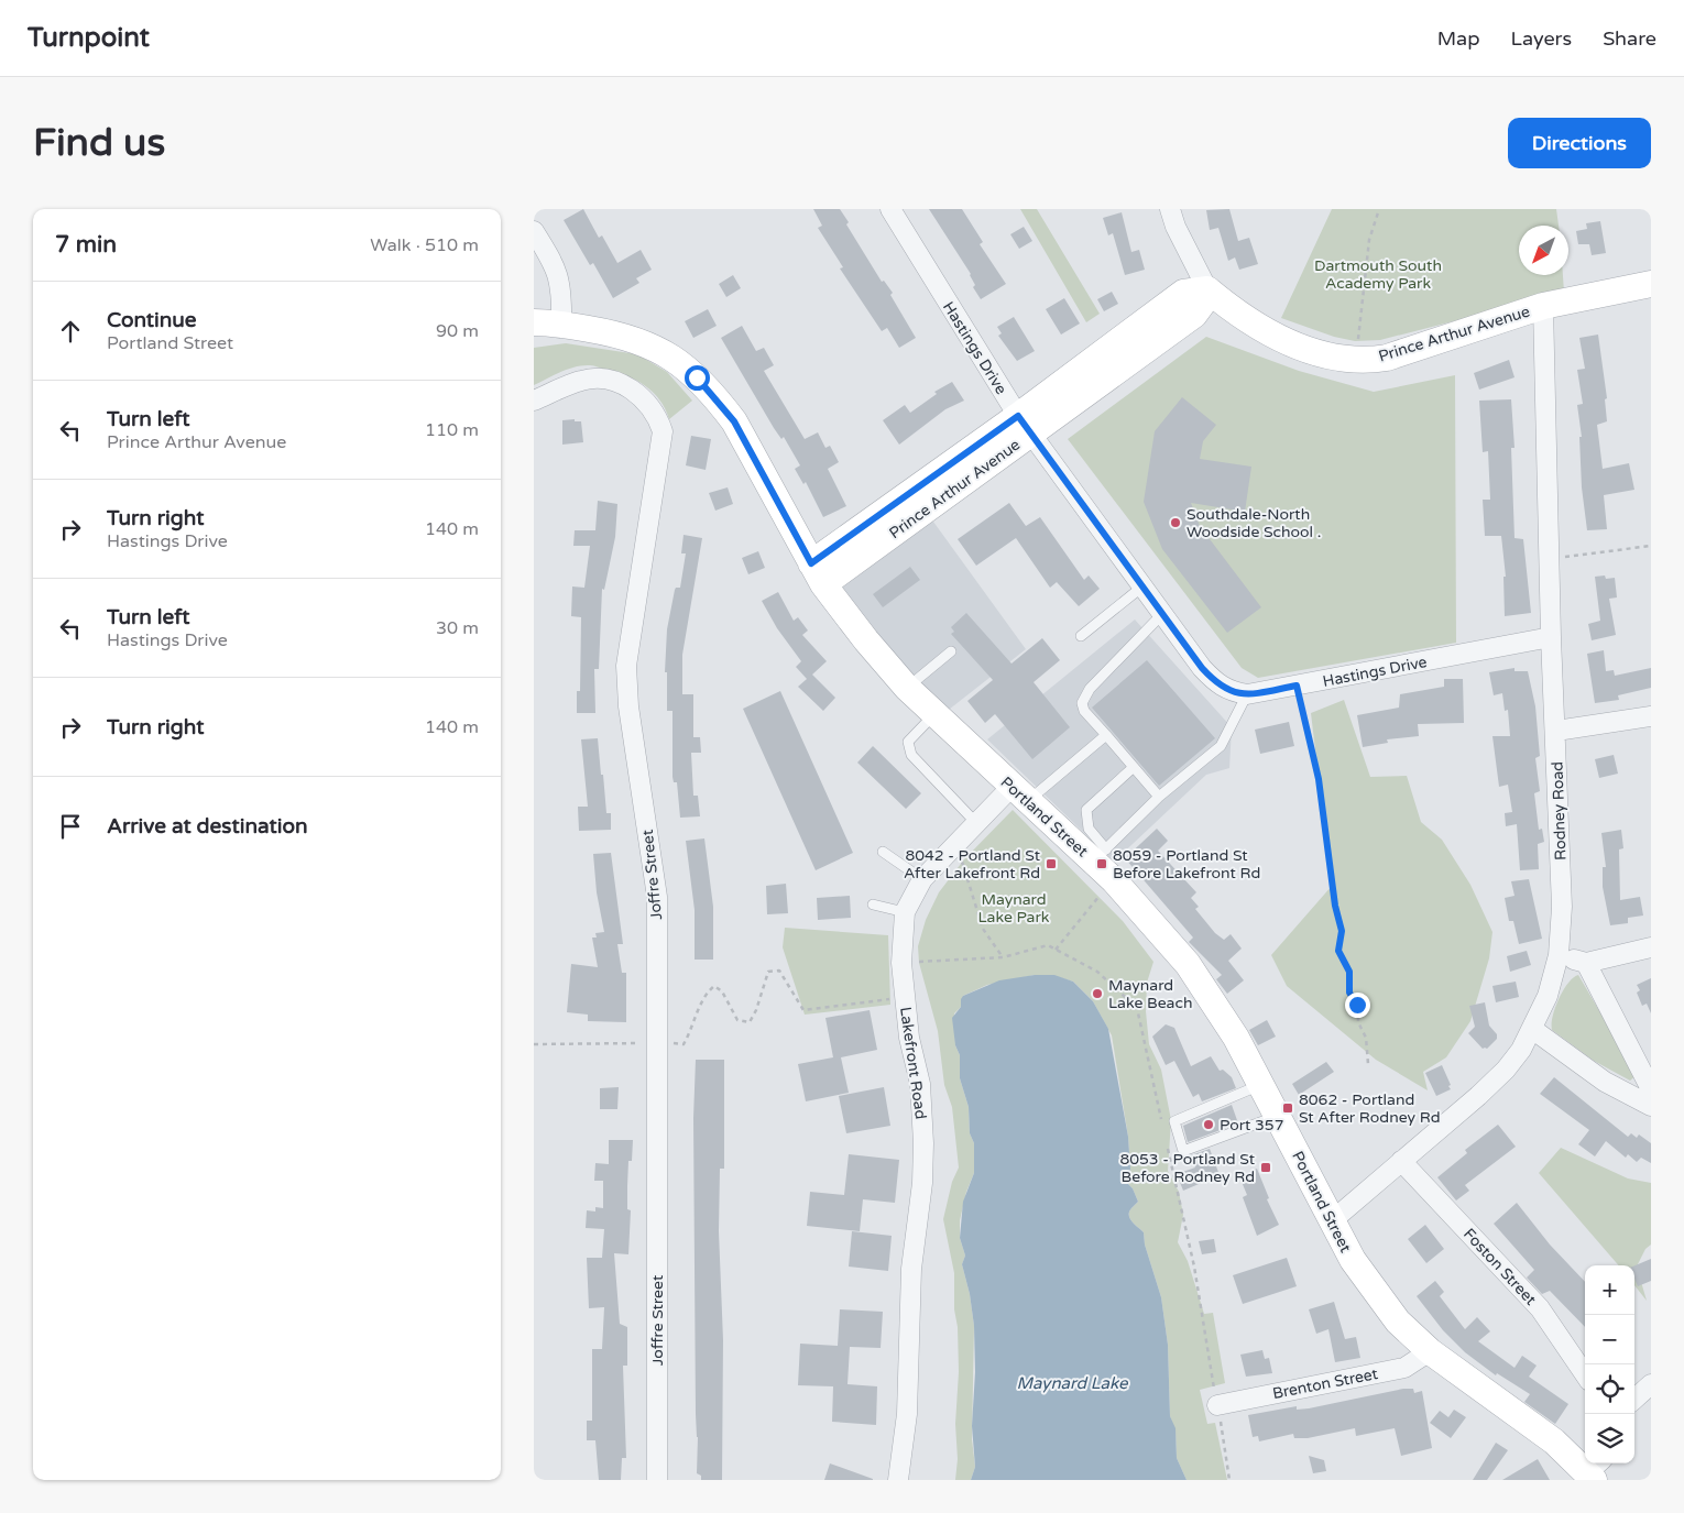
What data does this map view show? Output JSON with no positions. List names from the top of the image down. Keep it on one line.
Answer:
{"streets":{"main road":["Prince Arthur Avenue","Portland Street"],"street":["Hastings Drive","Rodney Road","Joffre Street","Lakefront Road","Foston Street","Brenton Street"]},"crossings":[["Prince Arthur Avenue","Hastings Drive"],["Prince Arthur Avenue","Rodney Road"],["Prince Arthur Avenue","Portland Street"],["Hastings Drive","Rodney Road"],["Rodney Road","Portland Street"],["Rodney Road","Foston Street"],["Portland Street","Lakefront Road"],["Portland Street","Brenton Street"]],"water":["Maynard Lake"],"parks":["Dartmouth South Academy Park","Maynard Lake Park"],"places":{"other":["Southdale-North Woodside School .","Maynard Lake Beach","Port 357"],"transit":["8042 - Portland St After Lakefront Rd","8059 - Portland St Before Lakefront Rd","8062 - Portland St After Rodney Rd","8053 - Portland St Before Rodney Rd"]},"north":"bottom left","page":{"header":"Turnpoint","nav":["Map","Layers","Share"],"buttons":"Directions","title":"Find us","heading":["7 min","Walk · 510 m"],"list":[["Continue","Portland Street","90 m"],["Turn left","Prince Arthur Avenue","110 m"],["Turn right","Hastings Drive","140 m"],["Turn left","Hastings Drive","30 m"],["Turn right","140 m"],"Arrive at destination"],"map_buttons":["+","−"]}}
